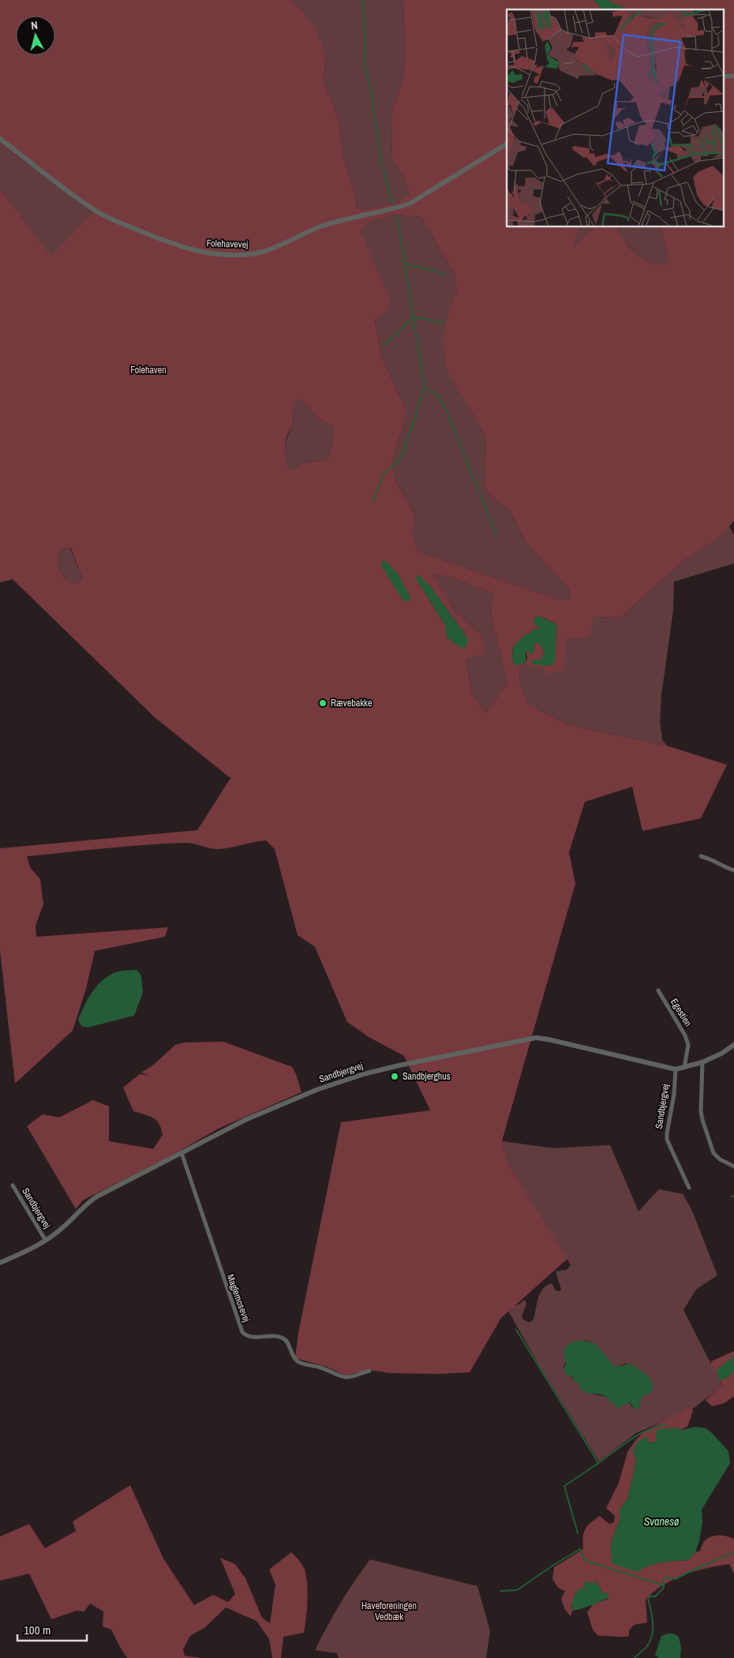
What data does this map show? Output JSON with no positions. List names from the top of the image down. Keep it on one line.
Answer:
{"streets":{"street":["Folehavevej","Egestien","Sandbjergvej","Maglemosevej"]},"crossings":[["Egestien","Sandbjergvej"],["Sandbjergvej","Maglemosevej"]],"water":["Svanesø"],"parks":["Folehaven","Haveforeningen Vedbæk"],"places":["Rævebakke","Sandbjerghus"],"scale_bar":"100 m","north":"top"}
